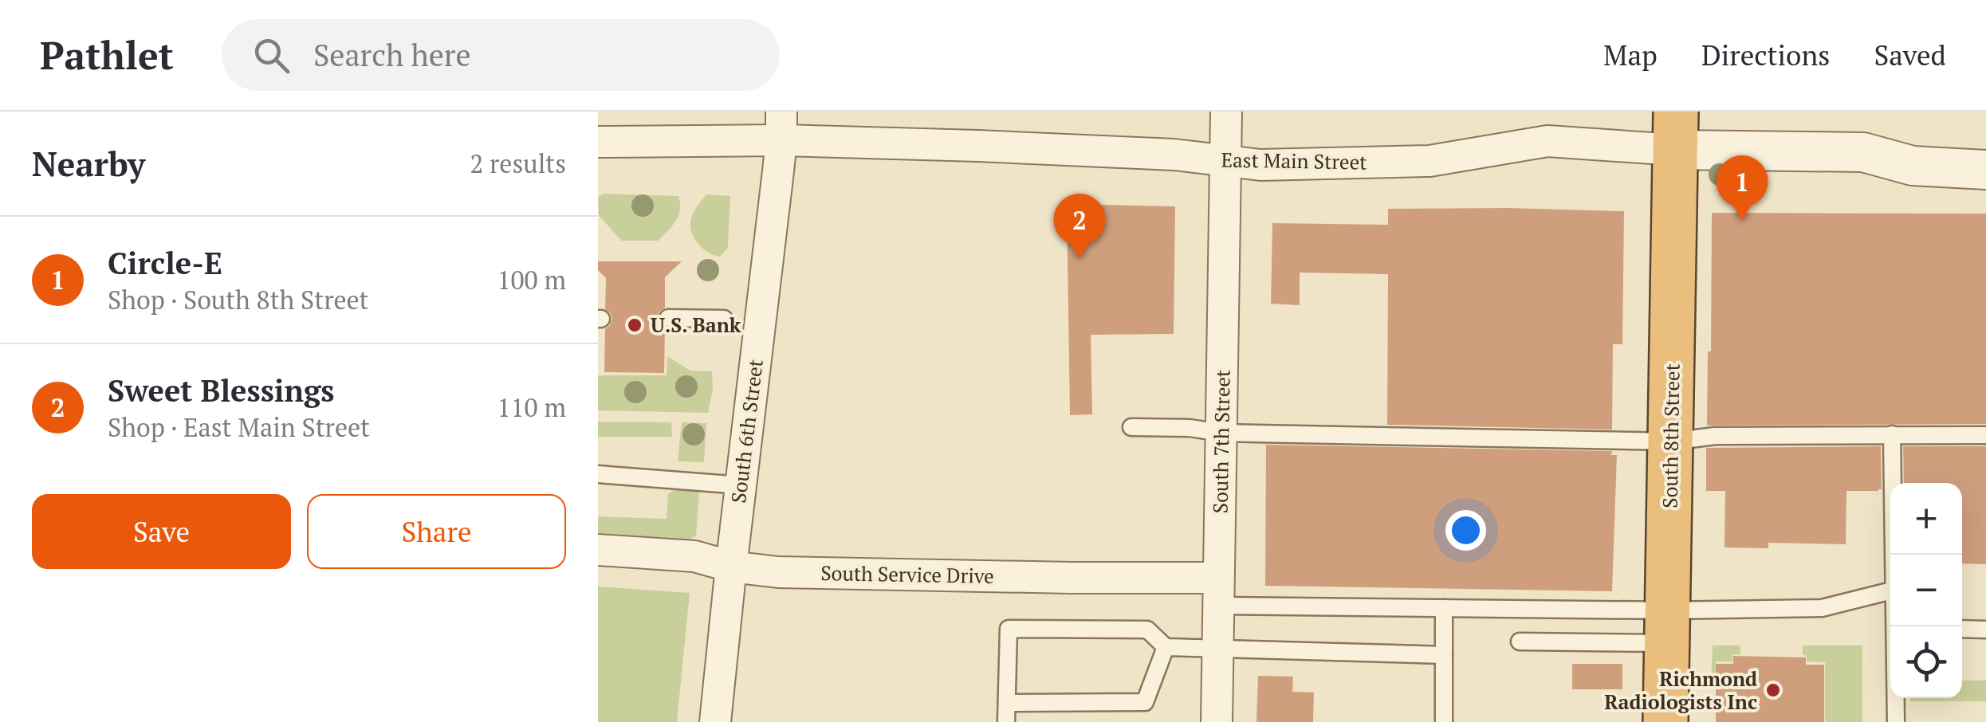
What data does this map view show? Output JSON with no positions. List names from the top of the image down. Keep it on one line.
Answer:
{"streets":{"highway":["South 8th Street"],"street":["East Main Street","South 6th Street","South 7th Street","South Service Drive"]},"crossings":[["East Main Street","South 6th Street"],["East Main Street","South 8th Street"],["East Main Street","South 7th Street"],["South 6th Street","South Service Drive"],["South 7th Street","South Service Drive"]],"places":["U.S. Bank","Richmond Radiologists Inc"],"page":{"header":"Pathlet","search":"Search here","nav":["Map","Directions","Saved"],"heading":["Nearby","2 results"],"pins":["1","2"],"list":[{"mark":"1","name":"Circle-E","note":"Shop · South 8th Street","value":"100 m"},{"mark":"2","name":"Sweet Blessings","note":"Shop · East Main Street","value":"110 m"}],"buttons":["Save","Share"],"map_buttons":["+","−"]}}
